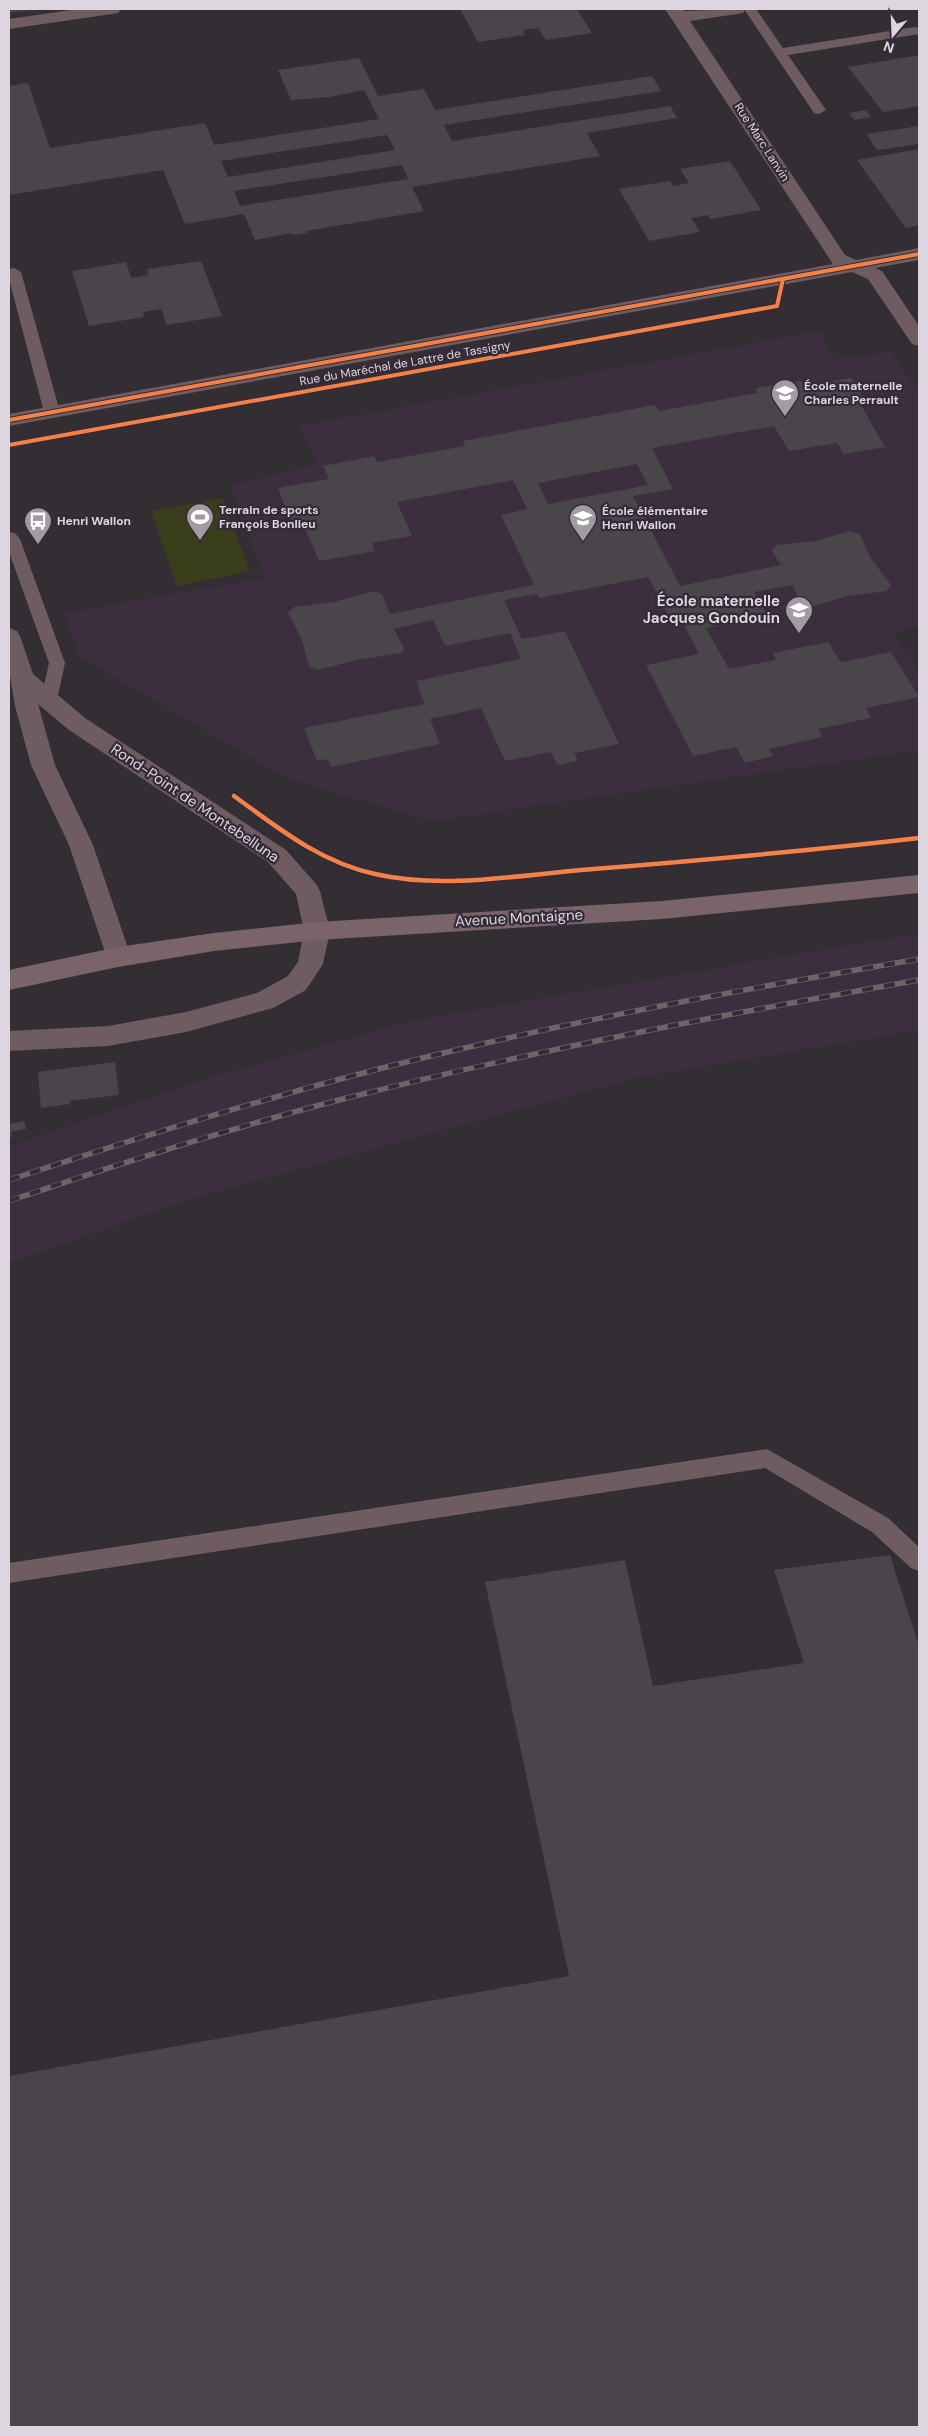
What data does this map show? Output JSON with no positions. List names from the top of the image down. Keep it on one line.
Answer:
{"streets":{"main road":["Avenue Montaigne"],"street":["Rue Marc Lanvin","Rue du Maréchal de Lattre de Tassigny","Rond-Point de Montebelluna"]},"crossings":[["Rue Marc Lanvin","Rue du Maréchal de Lattre de Tassigny"],["Rond-Point de Montebelluna","Avenue Montaigne"]],"places":{"school or university":["École maternelle Charles Perrault","École élémentaire Henri Wallon","École maternelle Jacques Gondouin"],"sports":["Terrain de sports François Bonlieu"],"bus stop":["Henri Wallon"]},"north":"bottom"}
